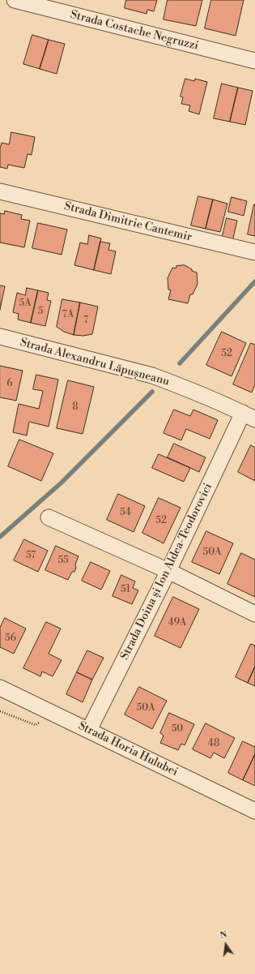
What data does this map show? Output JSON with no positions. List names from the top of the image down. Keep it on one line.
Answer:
{"streets":{"street":["Strada Costache Negruzzi","Strada Dimitrie Cantemir","Strada Alexandru Lăpușneanu","Strada Doina și Ion Aldea-Teodorovici","Strada Horia Hulubei"]},"crossings":[["Strada Alexandru Lăpușneanu","Strada Doina și Ion Aldea-Teodorovici"],["Strada Doina și Ion Aldea-Teodorovici","Strada Horia Hulubei"]],"house_numbers":["5A","5","7A","7","52","6","8","54","52","50A","57","55","51","49A","56","50A","50","48"],"north":"top"}
